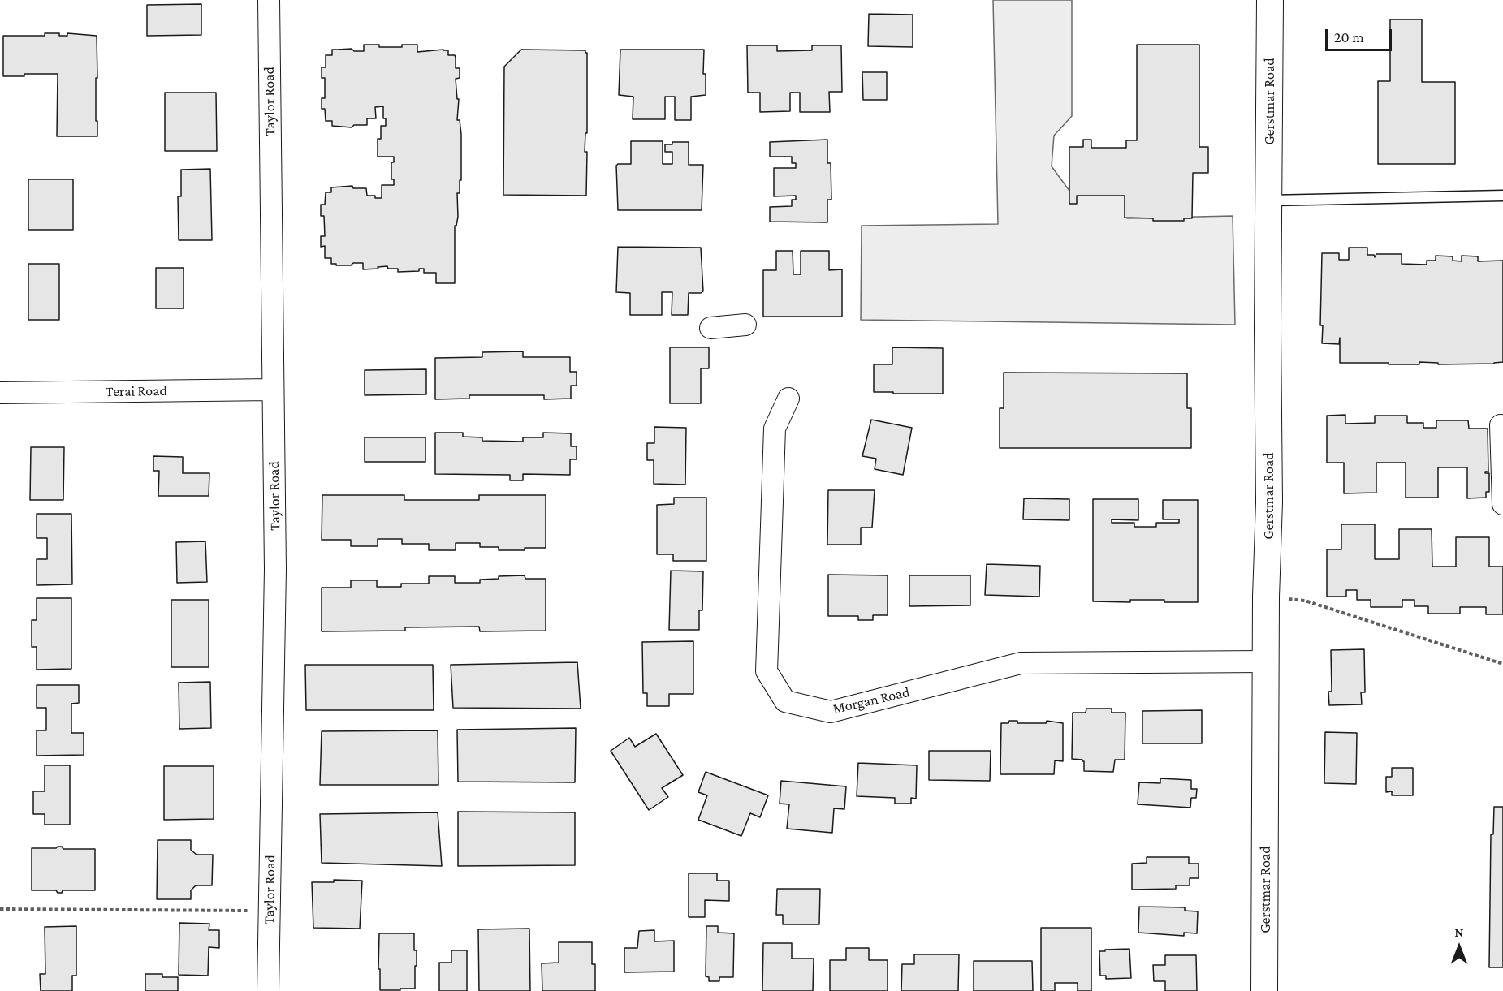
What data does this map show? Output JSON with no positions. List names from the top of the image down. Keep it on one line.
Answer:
{"streets":{"street":["Taylor Road","Gerstmar Road","Terai Road","Morgan Road"]},"crossings":[["Taylor Road","Terai Road"],["Gerstmar Road","Morgan Road"]],"scale_bar":"20 m","north":"top"}
